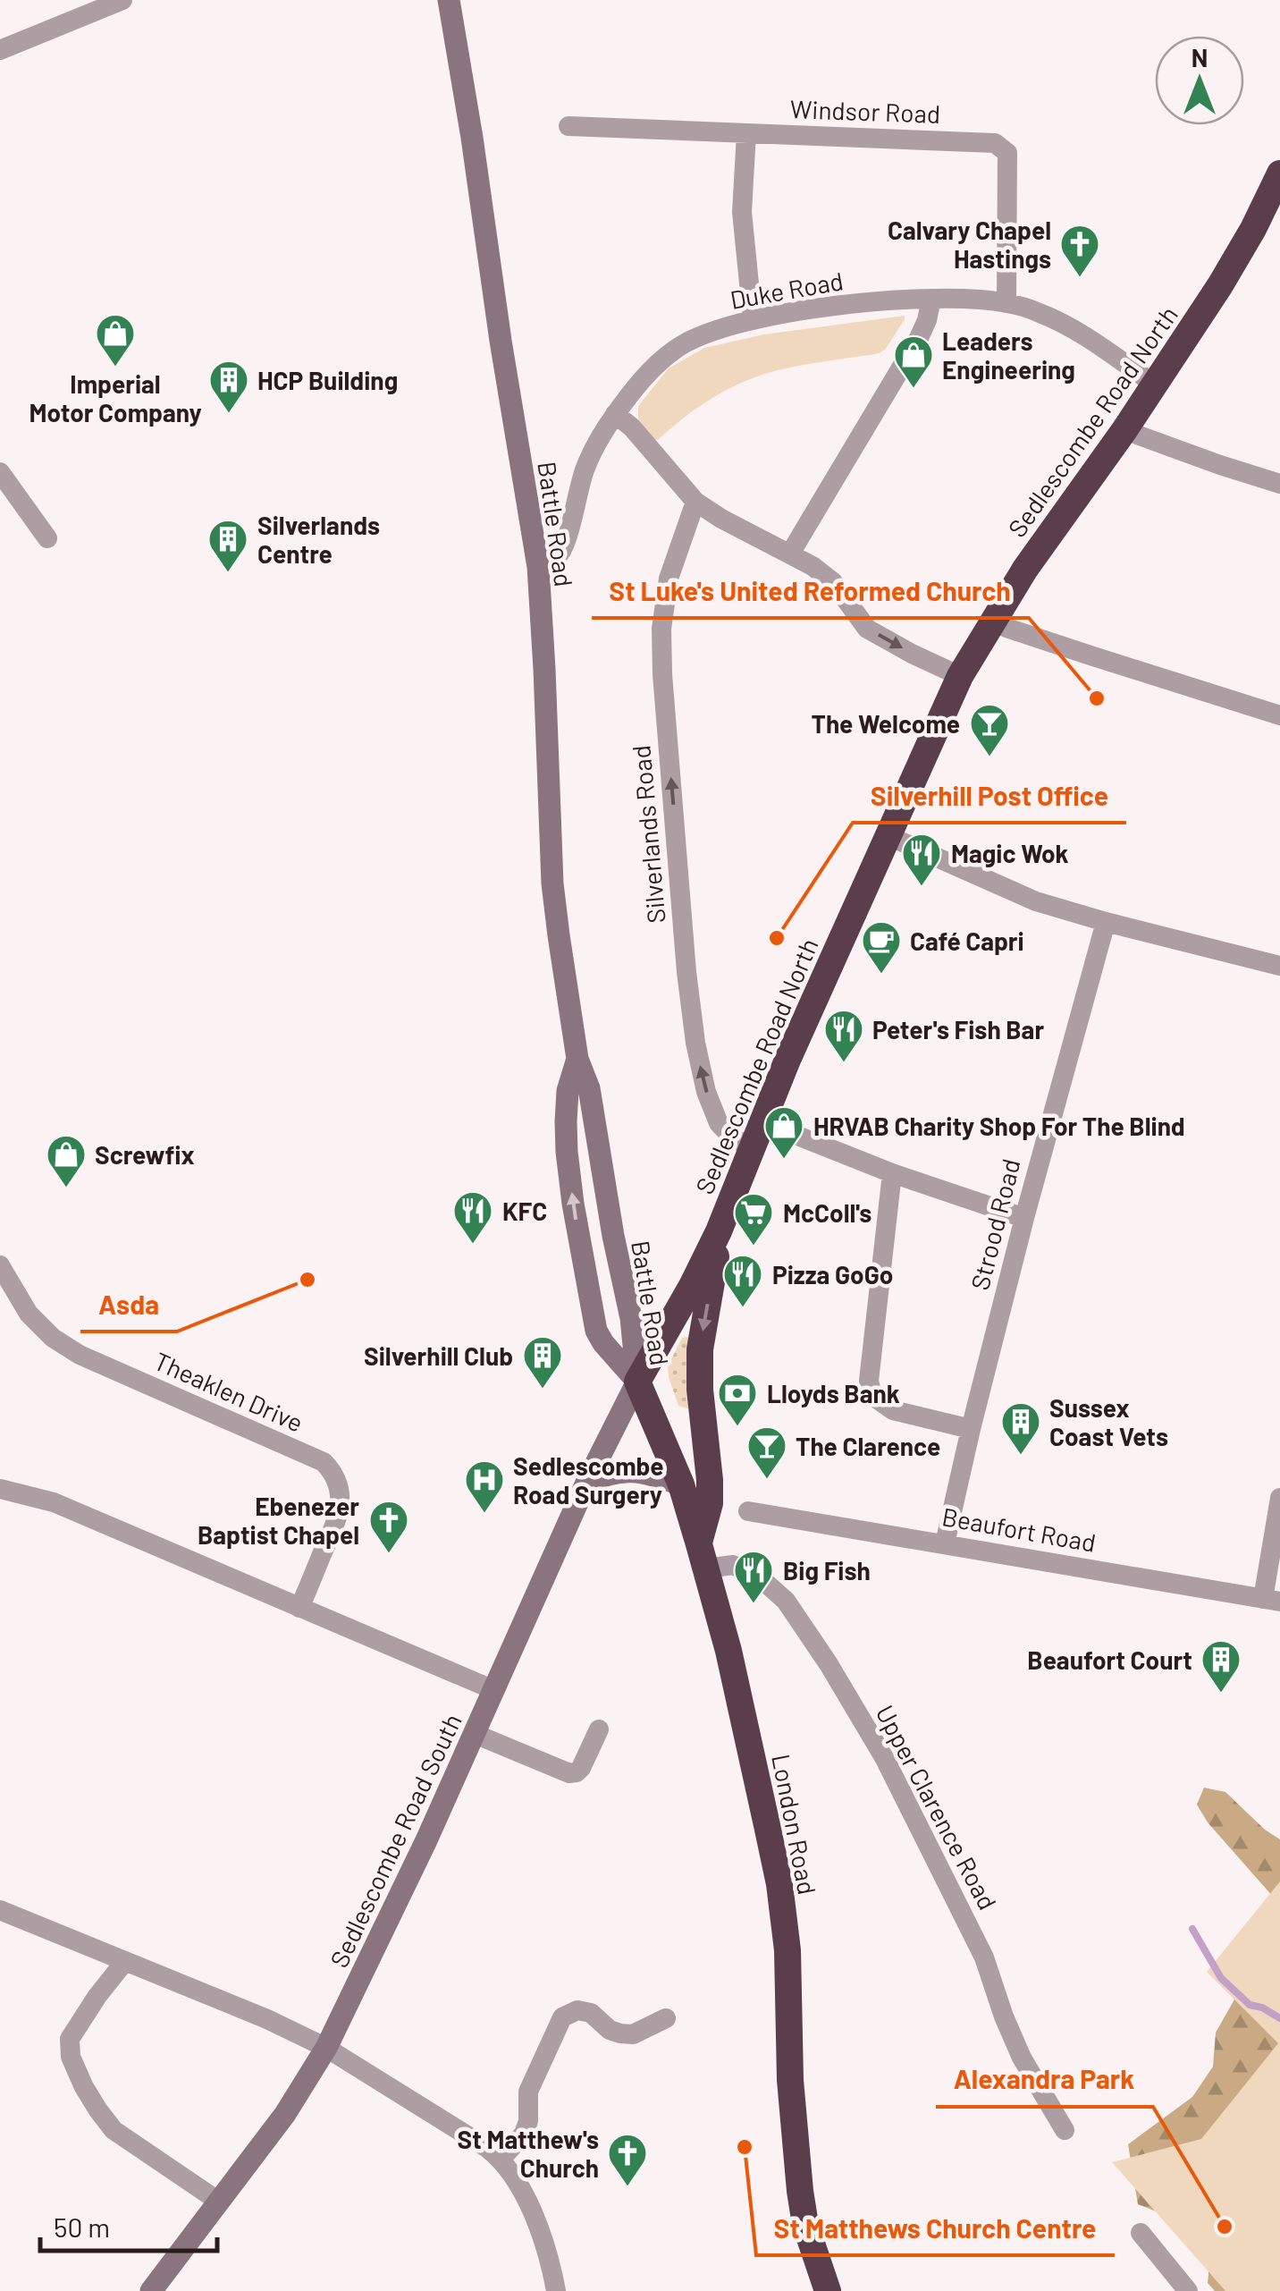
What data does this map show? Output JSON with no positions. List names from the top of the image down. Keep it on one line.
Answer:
{"streets":{"highway":["Sedlescombe Road North","London Road"],"main road":["Battle Road","Sedlescombe Road South"],"street":["Windsor Road","Duke Road","Silverlands Road","Strood Road","Theaklen Drive","Beaufort Road","Upper Clarence Road"]},"crossings":[["Windsor Road","Duke Road"],["Duke Road","Sedlescombe Road North"],["Duke Road","Battle Road"],["Sedlescombe Road North","Battle Road"],["Sedlescombe Road North","Silverlands Road"],["Sedlescombe Road North","London Road"],["Sedlescombe Road North","Sedlescombe Road South"],["Battle Road","London Road"],["Battle Road","Sedlescombe Road South"],["Strood Road","Beaufort Road"],["Upper Clarence Road","London Road"],["London Road","Sedlescombe Road South"]],"one_way":["Silverlands Road"],"places":{"church":["Calvary Chapel Hastings","Ebenezer Baptist Chapel","St Matthew's Church"],"shop":["Imperial Motor Company","Leaders Engineering","HRVAB Charity Shop For The Blind","Screwfix"],"building":["HCP Building","Silverlands Centre","Silverhill Club","Sussex Coast Vets","Beaufort Court"],"other":["St Luke's United Reformed Church","Silverhill Post Office","Asda","St Matthews Church Centre","Alexandra Park"],"bar":["The Welcome","The Clarence"],"restaurant":["Magic Wok","Peter's Fish Bar","KFC","Pizza GoGo","Big Fish"],"cafe":["Café Capri"],"supermarket":["McColl's"],"bank":["Lloyds Bank"],"hospital":["Sedlescombe Road Surgery"]},"scale_bar":"50 m","north":"top"}
